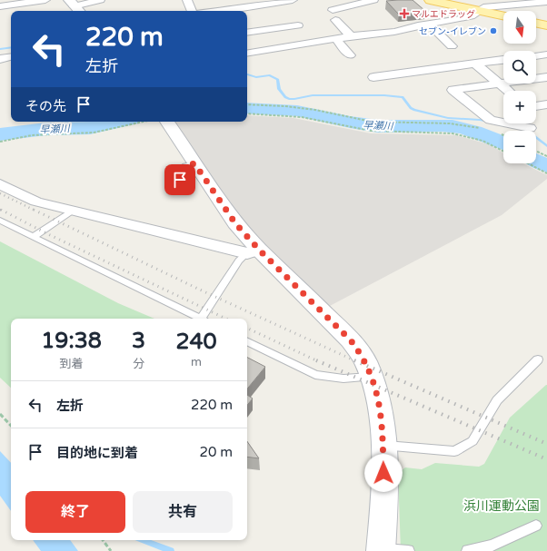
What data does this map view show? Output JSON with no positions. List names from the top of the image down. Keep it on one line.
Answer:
{"water":["早瀬川"],"parks":["浜川運動公園"],"places":{"health":["マルエドラッグ"],"other":["セブン-イレブン"]},"north":"bottom","page":{"map_buttons":["+","−"],"turn":["220 m","左折"],"then":"その先","eta":["19:38","到着","3","分","240","m"],"list":[{"name":"左折","value":"220 m"},{"name":"目的地に到着","value":"20 m"}],"buttons":["終了","共有"]}}
